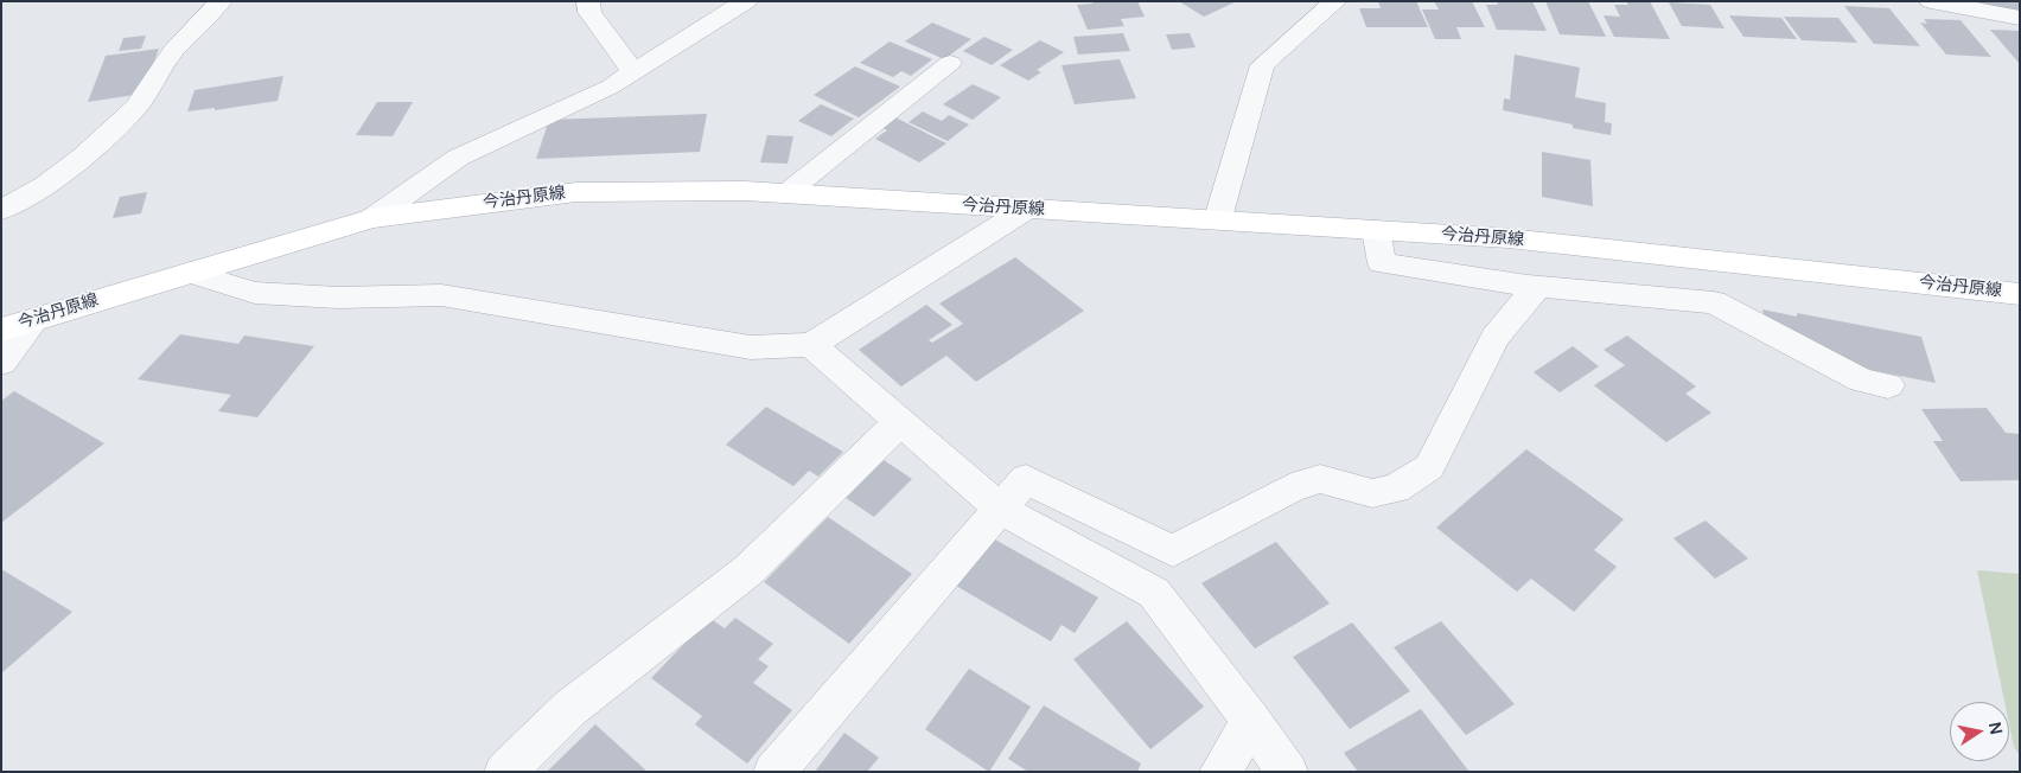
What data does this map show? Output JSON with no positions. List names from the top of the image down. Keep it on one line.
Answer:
{"streets":{"main road":["今治丹原線"]},"north":"right"}
